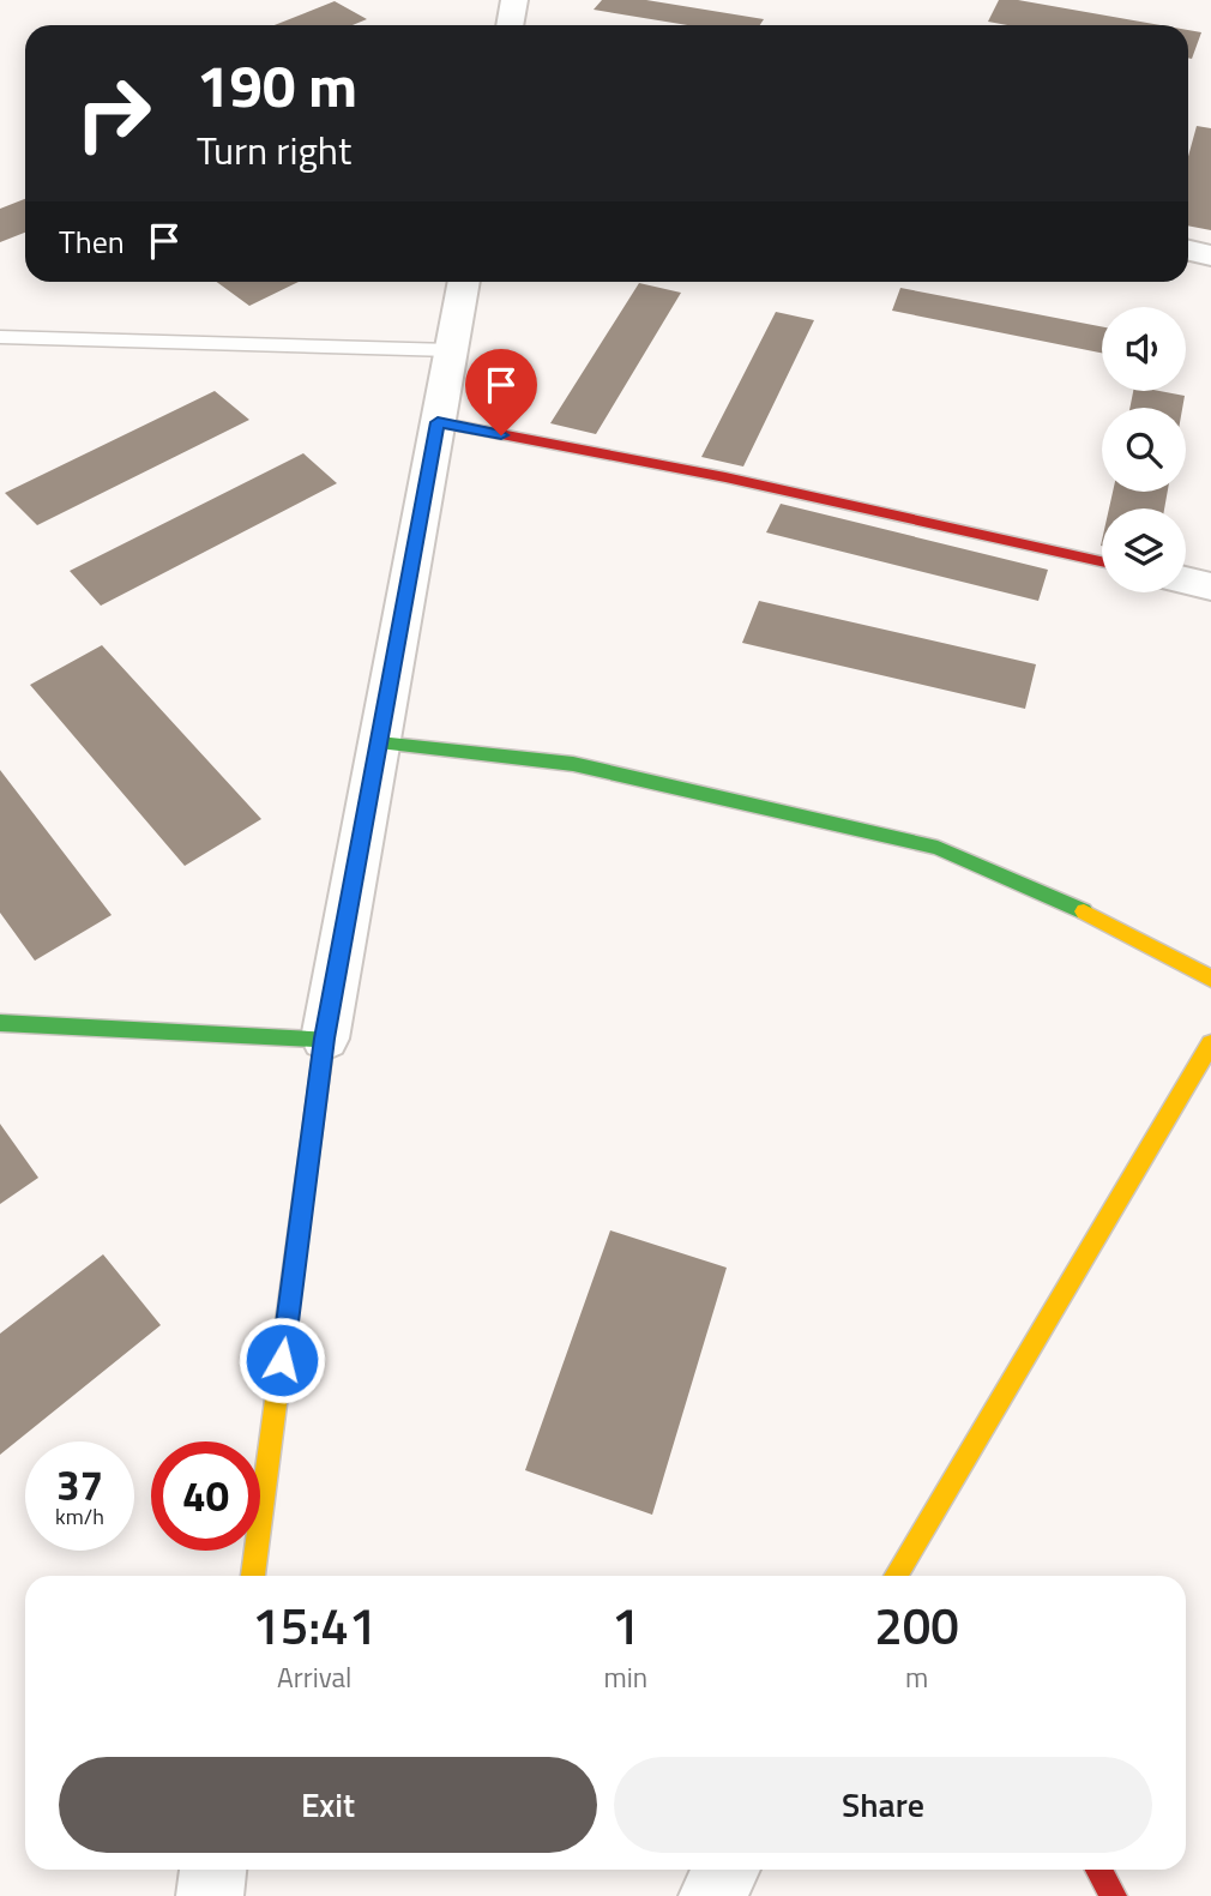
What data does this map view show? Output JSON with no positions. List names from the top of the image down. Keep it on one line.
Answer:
{"page":{"turn":["190 m","Turn right"],"then":"Then","speed":"37 km/h","limit":"40","eta":["15:41","Arrival","1","min","200","m"],"buttons":["Exit","Share"]}}
